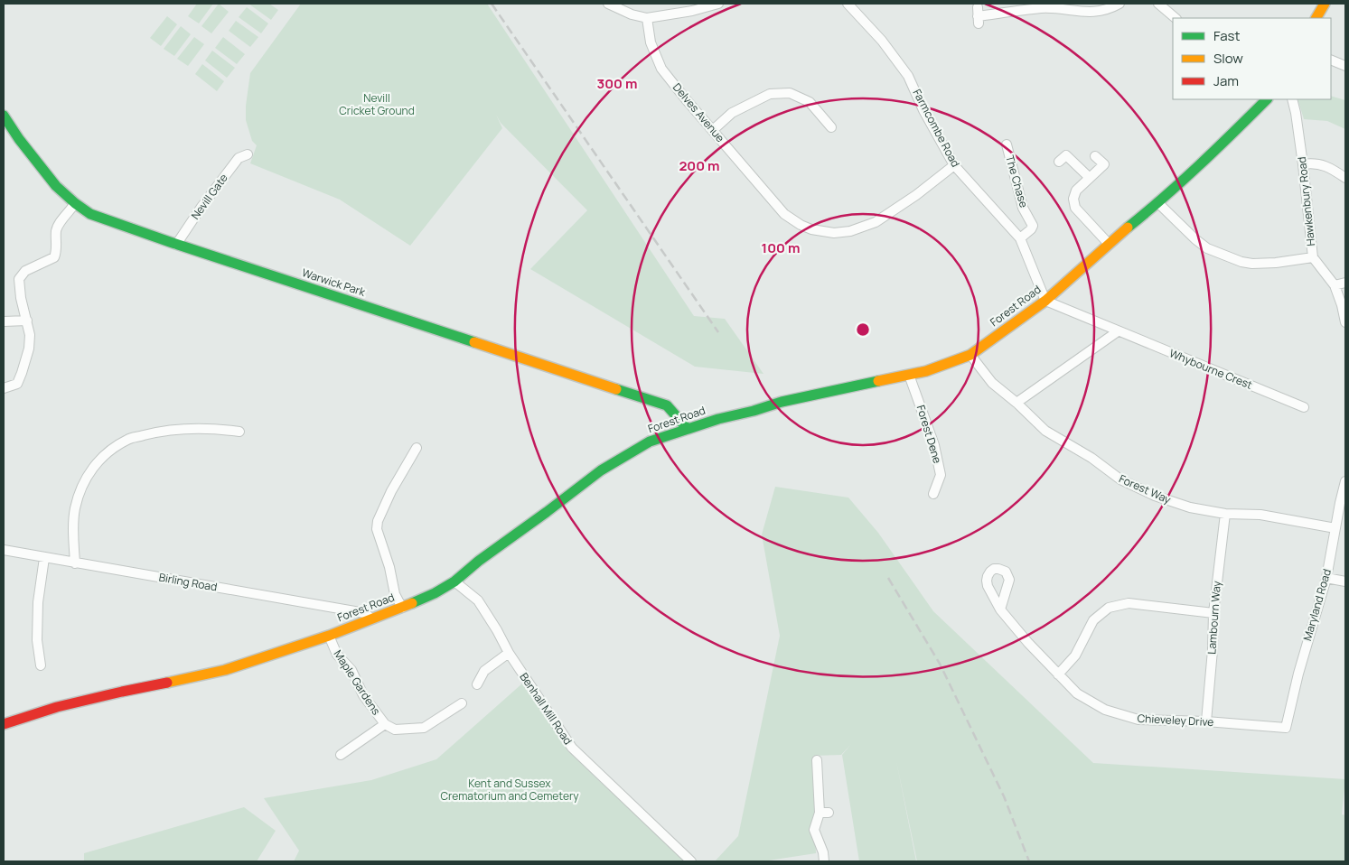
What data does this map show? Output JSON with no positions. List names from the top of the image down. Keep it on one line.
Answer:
{"streets":{"street":["Delves Avenue","Farmcombe Road","The Chase","Nevill Gate","Hawkenbury Road","Warwick Park","Forest Road","Whybourne Crest","Forest Dene","Forest Way","Birling Road","Maryland Road","Lambourn Way","Maple Gardens","Benhall Mill Road","Chieveley Drive"]},"crossings":[["Delves Avenue","Farmcombe Road"],["Farmcombe Road","The Chase"],["Farmcombe Road","Forest Road"],["Farmcombe Road","Whybourne Crest"],["Nevill Gate","Warwick Park"],["Warwick Park","Forest Road"],["Forest Road","Whybourne Crest"],["Forest Road","Forest Dene"],["Forest Road","Forest Way"],["Forest Road","Birling Road"],["Forest Road","Maple Gardens"],["Forest Road","Benhall Mill Road"],["Forest Way","Maryland Road"],["Forest Way","Lambourn Way"],["Maryland Road","Chieveley Drive"],["Lambourn Way","Chieveley Drive"]],"parks":["Nevill Cricket Ground","Kent and Sussex Crematorium and Cemetery"],"legend":["Fast","Slow","Jam"],"rings":["300 m","200 m","100 m"]}
